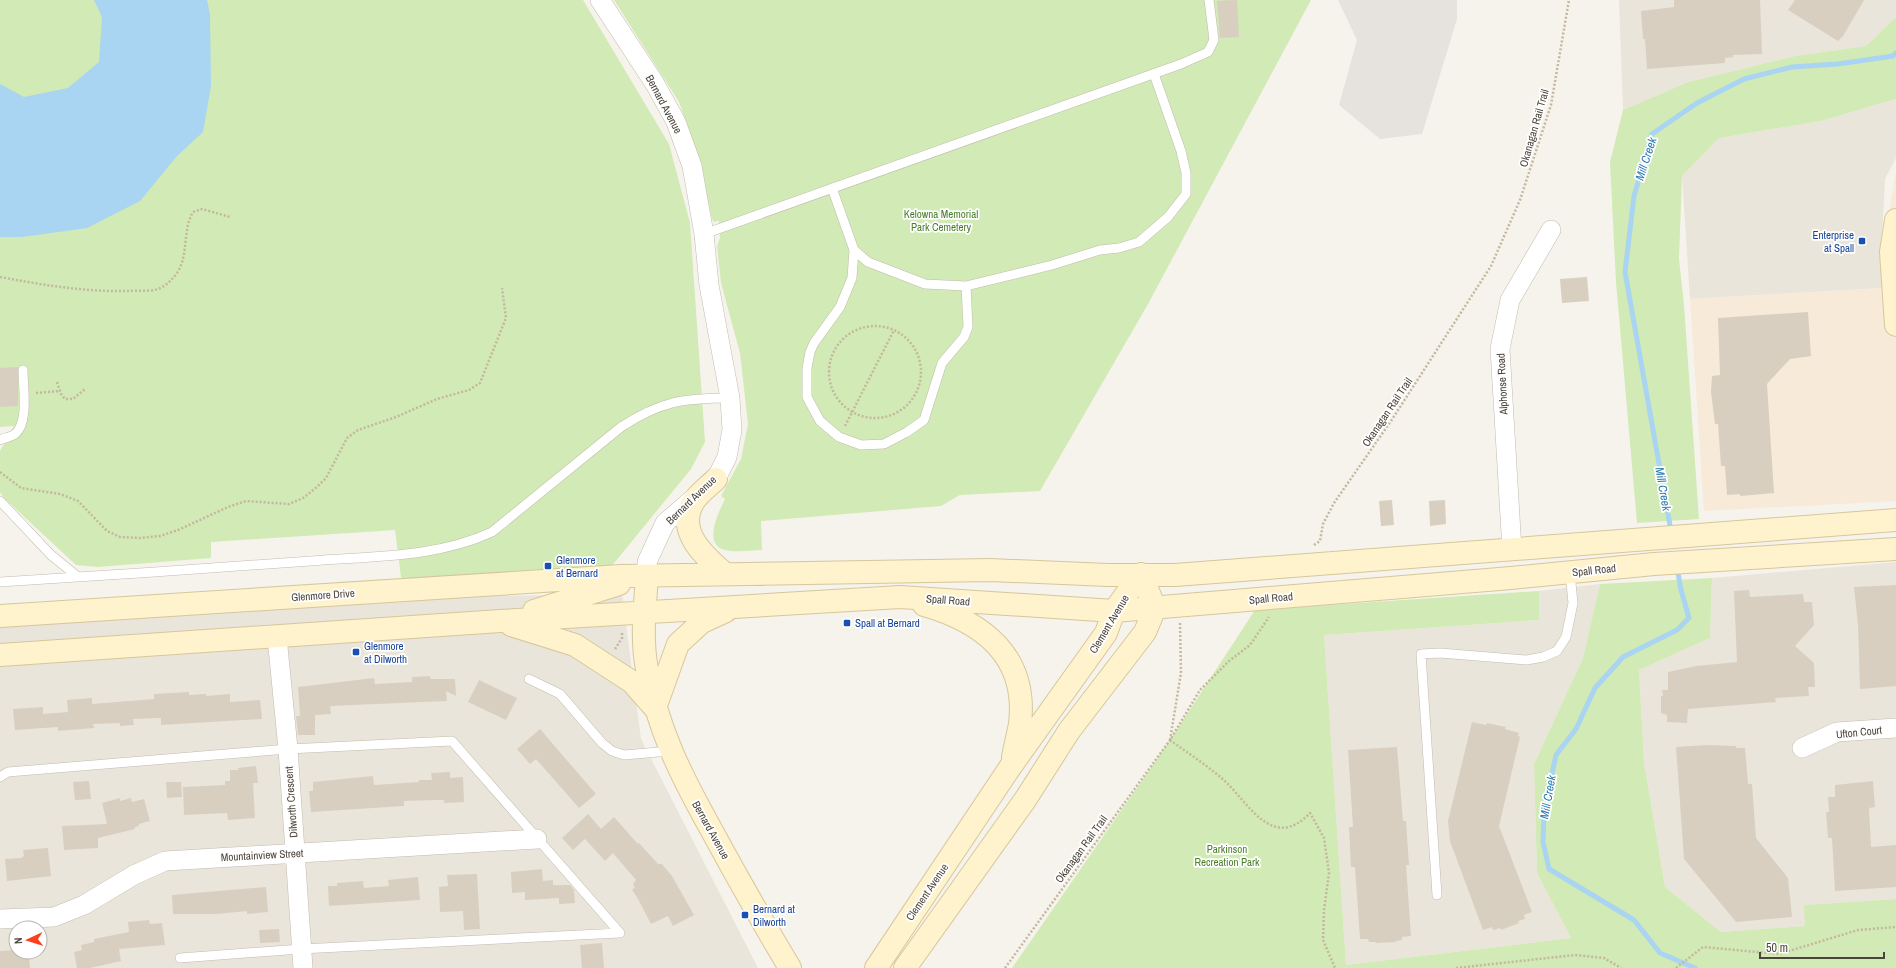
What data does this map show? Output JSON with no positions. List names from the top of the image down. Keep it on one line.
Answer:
{"streets":{"main road":["Bernard Avenue","Spall Road","Glenmore Drive","Clement Avenue"],"street":["Alphonse Road","Ufton Court","Dilworth Crescent","Mountainview Street"],"path":["Okanagan Rail Trail"]},"crossings":[["Bernard Avenue","Spall Road"],["Bernard Avenue","Glenmore Drive"],["Okanagan Rail Trail","Spall Road"],["Spall Road","Clement Avenue"],["Dilworth Crescent","Mountainview Street"]],"water":["Mill Creek"],"parks":["Kelowna Memorial Park Cemetery","Parkinson Recreation Park"],"places":{"transit":["Enterprise at Spall","Glenmore at Bernard","Spall at Bernard","Glenmore at Dilworth","Bernard at Dilworth"]},"scale_bar":"50 m","north":"left"}
